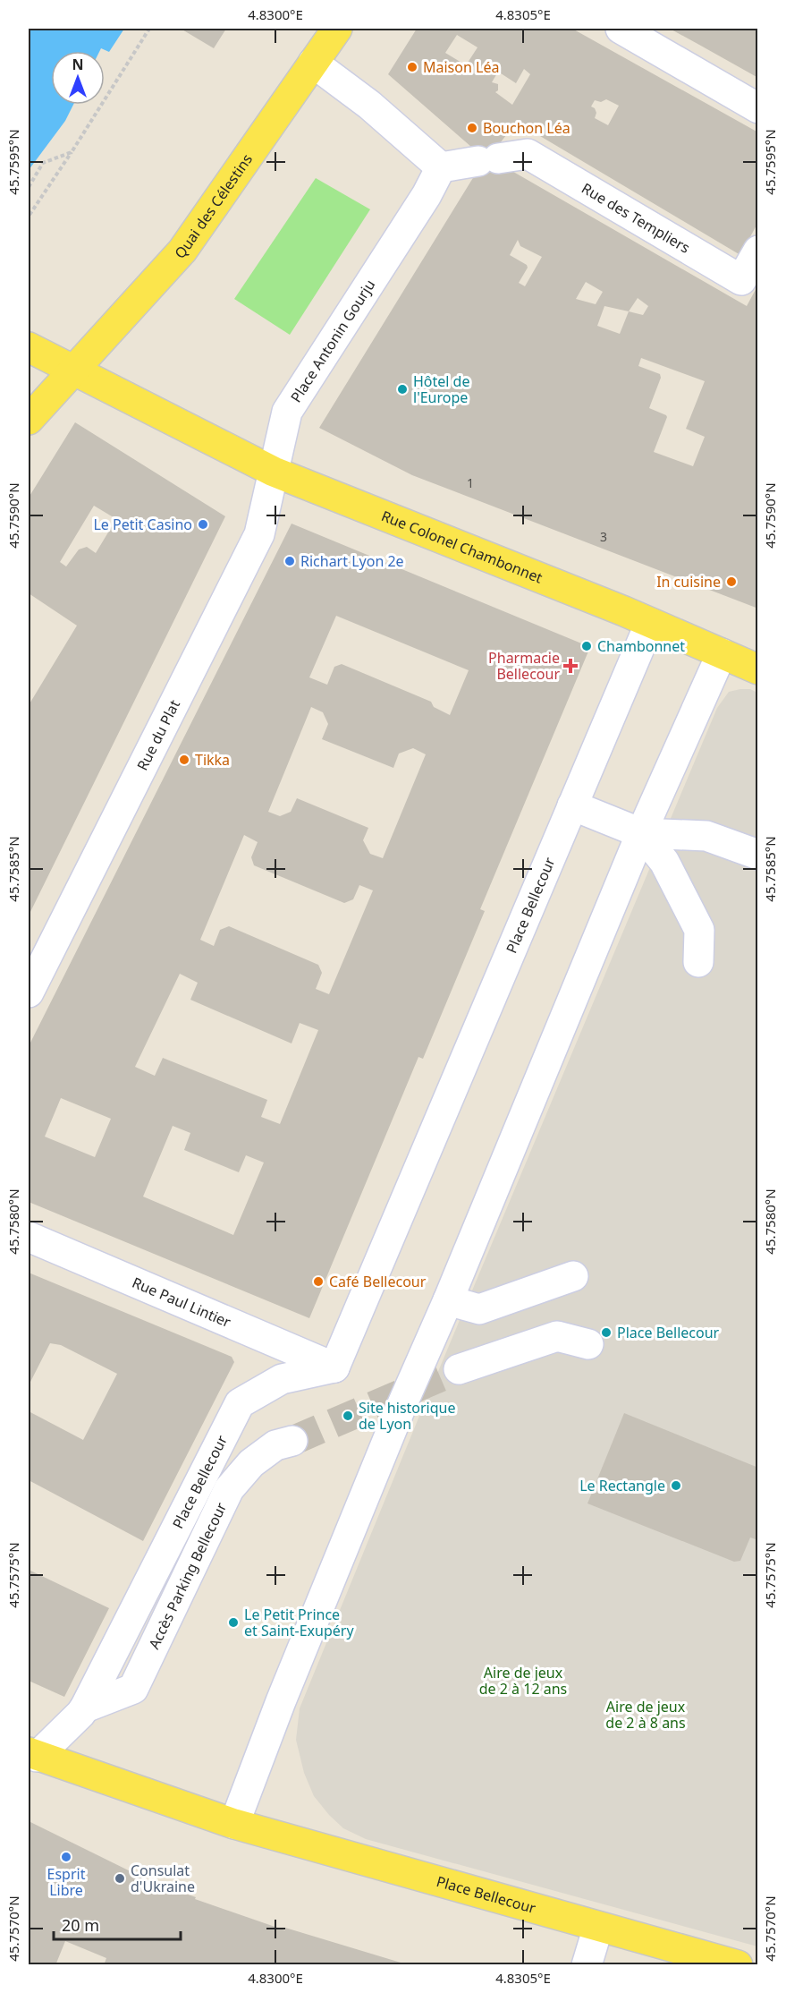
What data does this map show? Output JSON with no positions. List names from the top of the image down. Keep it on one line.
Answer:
{"streets":{"main road":["Quai des Célestins","Rue Colonel Chambonnet","Place Bellecour"],"street":["Rue des Templiers","Place Antonin Gourju","Rue du Plat","Rue Paul Lintier","Accès Parking Bellecour"]},"crossings":[["Rue des Templiers","Place Antonin Gourju"],["Place Antonin Gourju","Rue Colonel Chambonnet"],["Place Antonin Gourju","Rue du Plat"],["Rue Colonel Chambonnet","Rue du Plat"],["Rue Colonel Chambonnet","Place Bellecour"],["Place Bellecour","Rue Paul Lintier"],["Place Bellecour","Accès Parking Bellecour"]],"parks":["Aire de jeux de 2 à 12 ans","Aire de jeux de 2 à 8 ans"],"places":{"other":["Maison Léa","Bouchon Léa","Hôtel de l'Europe","Le Petit Casino","Richart Lyon 2e","In cuisine","Chambonnet","Tikka","Café Bellecour","Place Bellecour","Site historique de Lyon","Le Rectangle","Le Petit Prince et Saint-Exupéry","Esprit Libre","Consulat d'Ukraine"],"health":["Pharmacie Bellecour"]},"house_numbers":["1","3"],"scale_bar":"20 m","north":"top","coordinates":["4.8300°E","4.8305°E","45.7595°N","45.7590°N","45.7585°N","45.7580°N","45.7575°N","45.7570°N"]}
